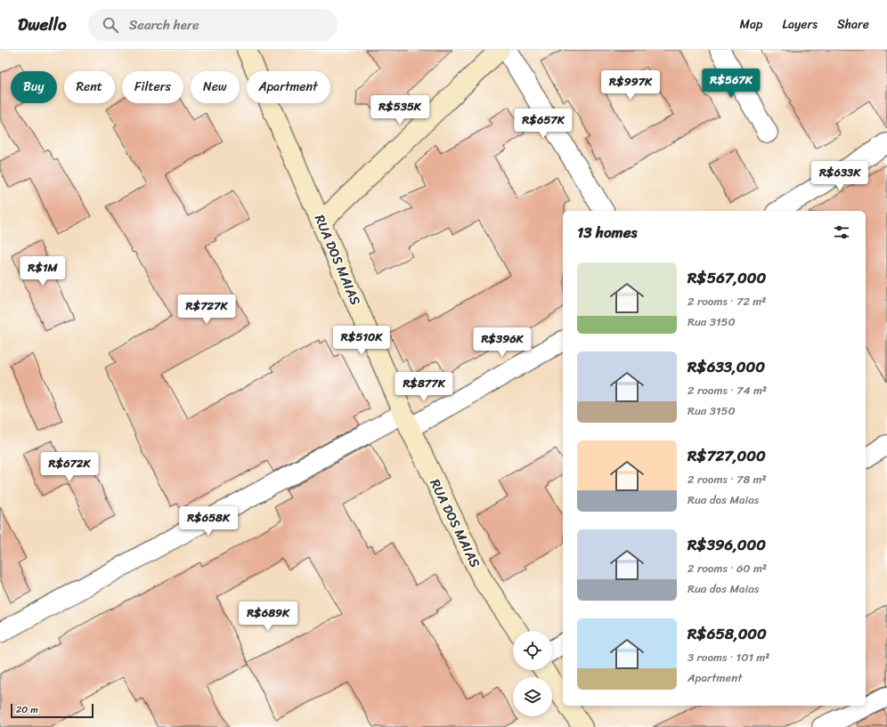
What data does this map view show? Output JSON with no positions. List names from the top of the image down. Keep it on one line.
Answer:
{"streets":{"street":["RUA DOS MAIAS"]},"scale_bar":"20 m","page":{"header":"Dwello","search":"Search here","nav":["Map","Layers","Share"],"price":["R$567K","R$997K","R$535K","R$657K","R$633K","R$1M","R$727K","R$510K","R$396K","R$877K","R$672K","R$658K","R$689K"],"chip":["Buy","Rent","Filters","New","Apartment"],"heading":"13 homes","list":[{"name":"R$567,000","note":"2 rooms · 72 m² · Rua 3150"},{"name":"R$633,000","note":"2 rooms · 74 m² · Rua 3150"},{"name":"R$727,000","note":"2 rooms · 78 m² · Rua dos Maias"},{"name":"R$396,000","note":"2 rooms · 60 m² · Rua dos Maias"},{"name":"R$658,000","note":"3 rooms · 101 m² · Apartment"}],"scale":"20 m"}}
